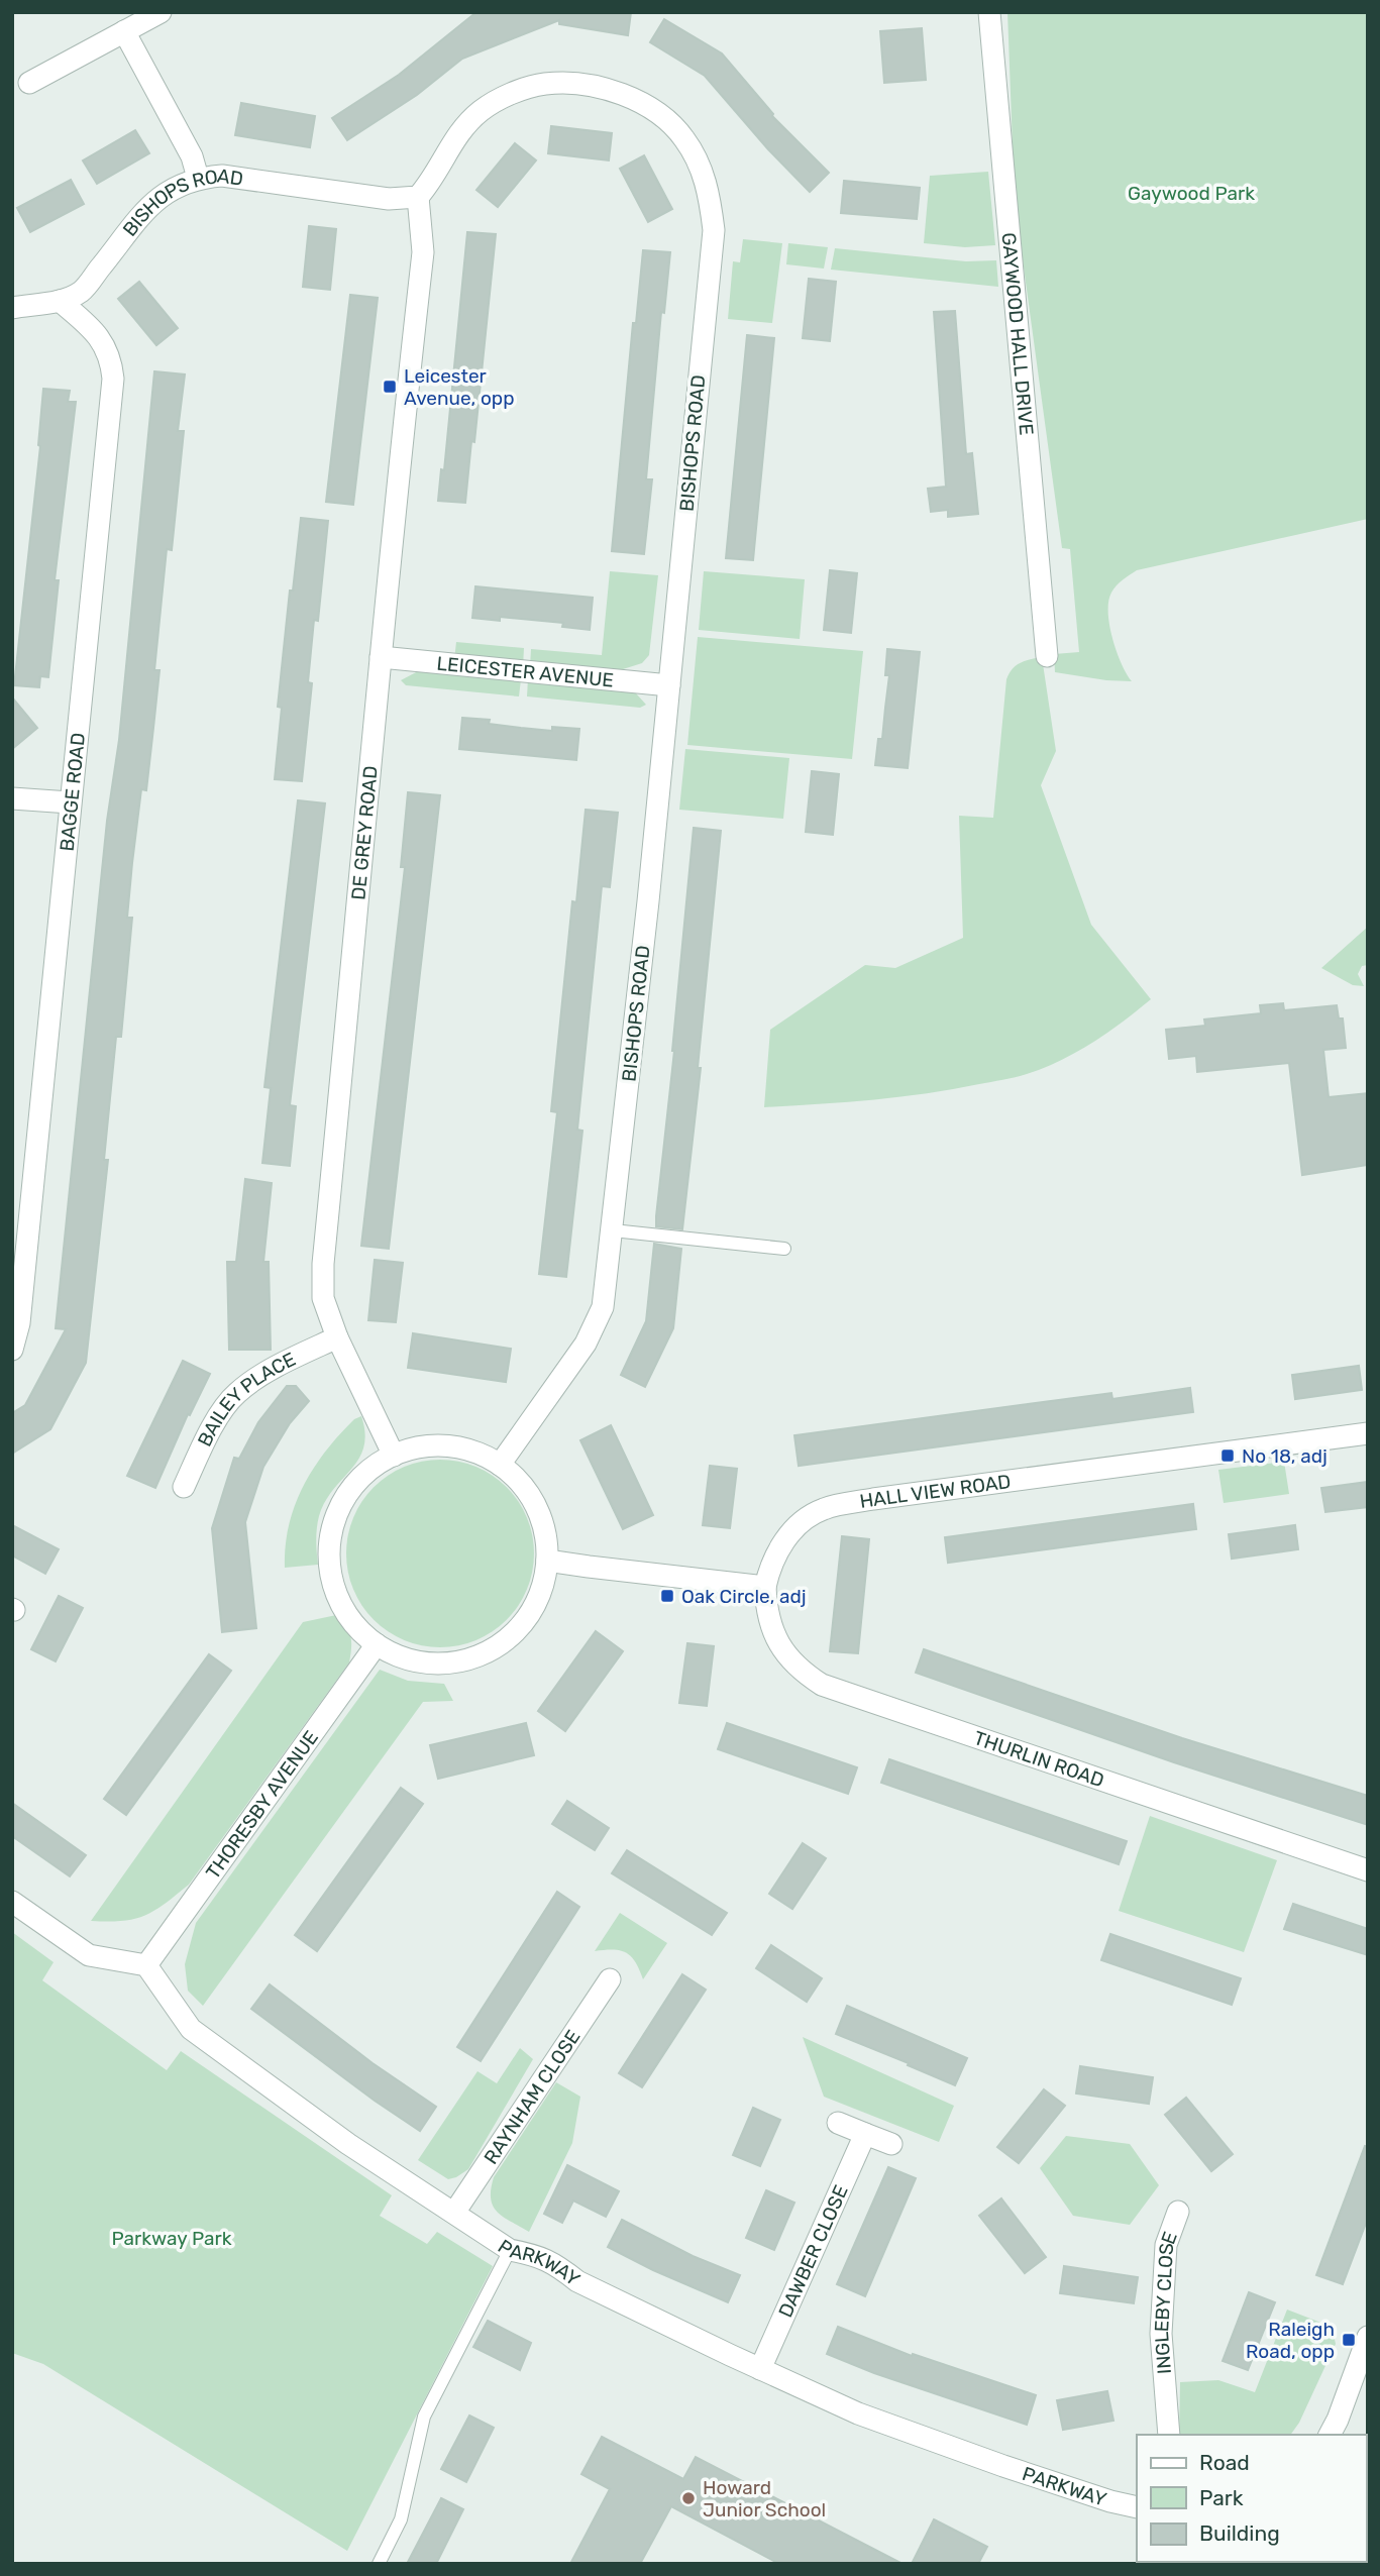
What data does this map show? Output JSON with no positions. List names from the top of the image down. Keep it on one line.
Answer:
{"streets":{"street":["BISHOPS ROAD","GAYWOOD HALL DRIVE","LEICESTER AVENUE","BAGGE ROAD","DE GREY ROAD","BAILEY PLACE","HALL VIEW ROAD","THURLIN ROAD","THORESBY AVENUE","RAYNHAM CLOSE","DAWBER CLOSE","PARKWAY","INGLEBY CLOSE"]},"crossings":[["BISHOPS ROAD","LEICESTER AVENUE"],["BISHOPS ROAD","BAGGE ROAD"],["BISHOPS ROAD","DE GREY ROAD"],["BISHOPS ROAD","THORESBY AVENUE"],["LEICESTER AVENUE","DE GREY ROAD"],["DE GREY ROAD","BAILEY PLACE"],["DE GREY ROAD","THORESBY AVENUE"],["HALL VIEW ROAD","THURLIN ROAD"],["THORESBY AVENUE","PARKWAY"],["RAYNHAM CLOSE","PARKWAY"],["DAWBER CLOSE","PARKWAY"]],"parks":["Gaywood Park","Parkway Park"],"places":{"transit":["Leicester Avenue, opp","No 18, adj","Oak Circle, adj","Raleigh Road, opp"],"other":["Howard Junior School"]},"legend":["Road","Park","Building"]}
